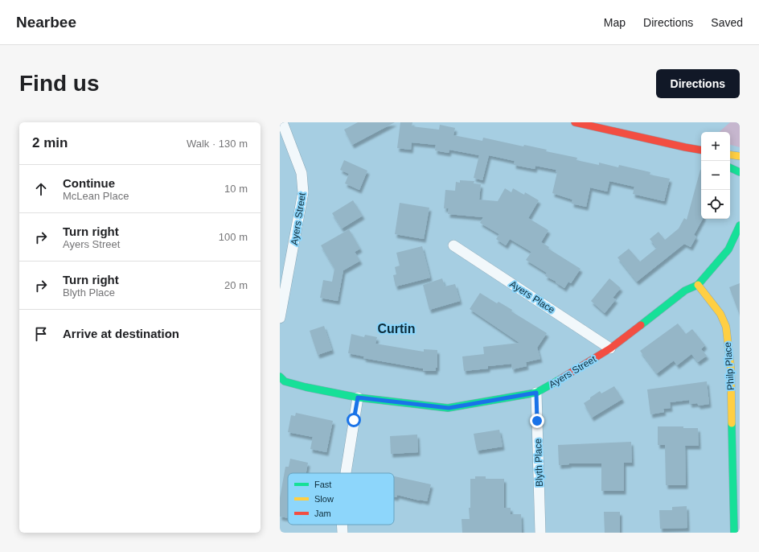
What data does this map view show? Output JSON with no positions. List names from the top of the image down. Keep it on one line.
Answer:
{"streets":{"street":["Ayers Street","Ayers Place","Philp Place","Blyth Place"]},"crossings":[["Ayers Street","Ayers Place"],["Ayers Street","Philp Place"],["Ayers Street","Blyth Place"]],"districts":["Curtin"],"legend":["Fast","Slow","Jam"],"page":{"header":"Nearbee","nav":["Map","Directions","Saved"],"buttons":"Directions","title":"Find us","heading":["2 min","Walk · 130 m"],"map_buttons":["+","−"],"list":[["Continue","McLean Place","10 m"],["Turn right","Ayers Street","100 m"],["Turn right","Blyth Place","20 m"],"Arrive at destination"]}}
